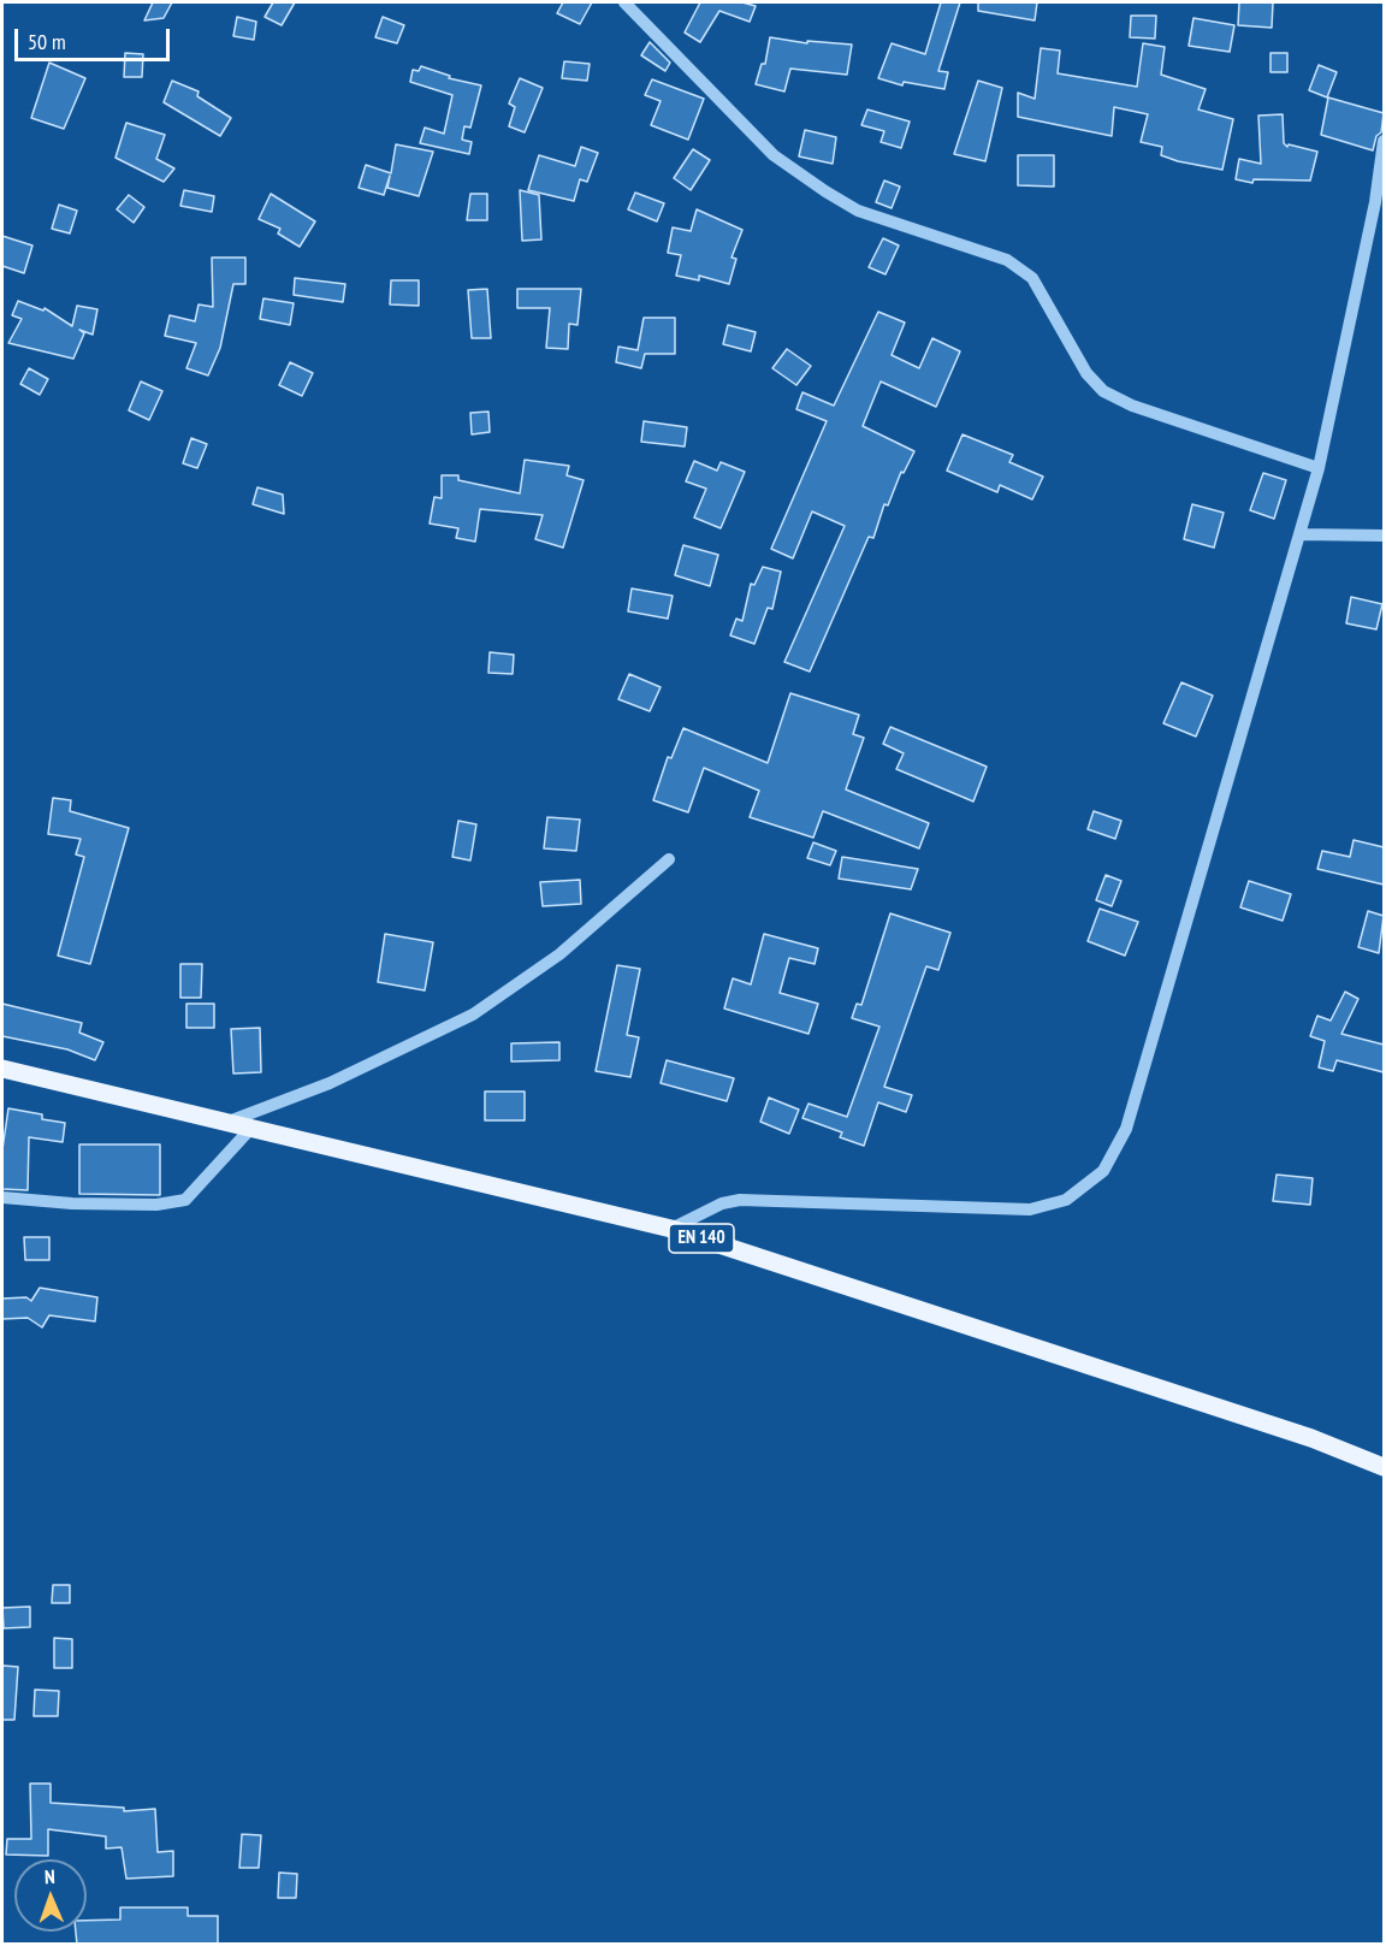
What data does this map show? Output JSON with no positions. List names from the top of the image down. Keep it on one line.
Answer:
{"streets":{"main road":["EN 140"]},"scale_bar":"50 m","north":"top"}
